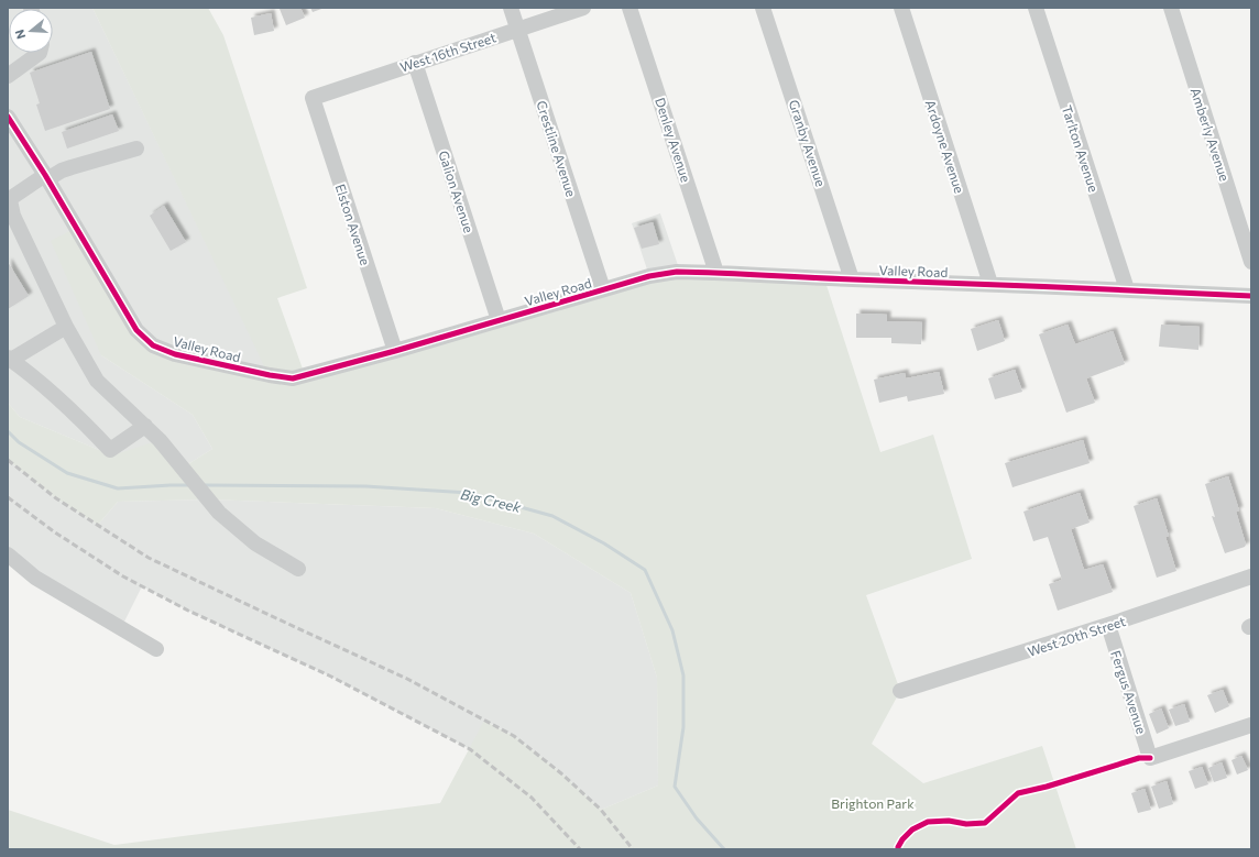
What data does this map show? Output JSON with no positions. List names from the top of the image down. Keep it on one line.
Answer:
{"streets":{"street":["West 16th Street","Amberly Avenue","Denley Avenue","Granby Avenue","Ardoyne Avenue","Crestline Avenue","Tarlton Avenue","Galion Avenue","Elston Avenue","Valley Road","West 20th Street","Fergus Avenue"]},"crossings":[["West 16th Street","Crestline Avenue"],["West 16th Street","Galion Avenue"],["West 16th Street","Elston Avenue"],["Denley Avenue","Valley Road"],["Granby Avenue","Valley Road"],["Ardoyne Avenue","Valley Road"],["Crestline Avenue","Valley Road"],["Tarlton Avenue","Valley Road"],["Galion Avenue","Valley Road"],["Elston Avenue","Valley Road"],["West 20th Street","Fergus Avenue"]],"water":["Big Creek"],"parks":["Brighton Park"],"north":"left"}
